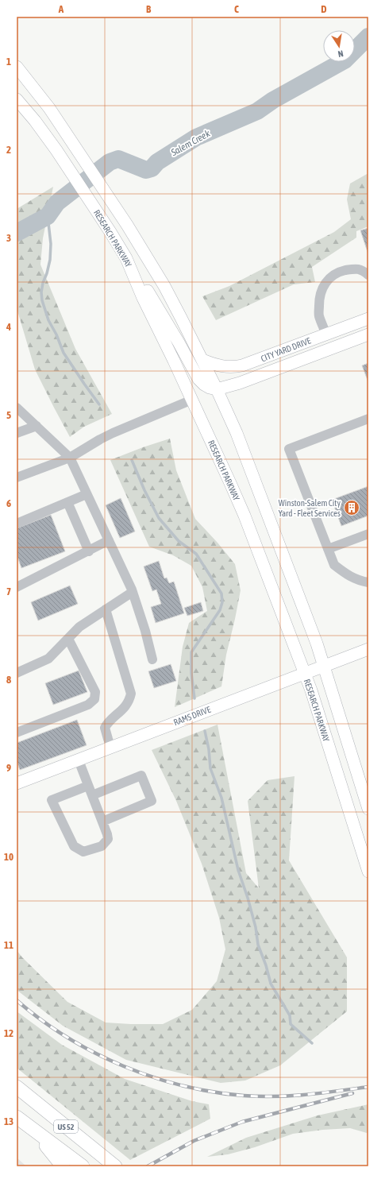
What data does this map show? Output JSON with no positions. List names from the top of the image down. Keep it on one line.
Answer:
{"streets":{"highway":["US 52"],"main road":["RESEARCH PARKWAY","CITY YARD DRIVE","RAMS DRIVE"]},"crossings":[["RESEARCH PARKWAY","CITY YARD DRIVE"],["RESEARCH PARKWAY","RAMS DRIVE"]],"water":["Salem Creek"],"places":{"building":["Winston-Salem City Yard - Fleet Services"]},"north":"bottom","grid":{"columns":["A","B","C","D"],"rows":["1","2","3","4","5","6","7","8","9","10","11","12","13"]}}
